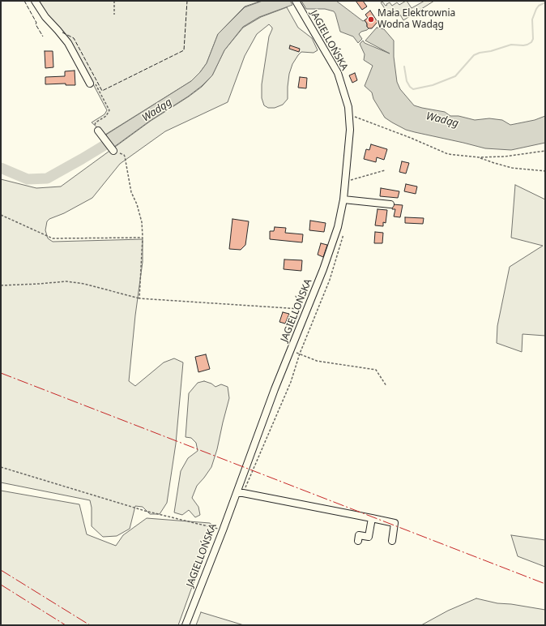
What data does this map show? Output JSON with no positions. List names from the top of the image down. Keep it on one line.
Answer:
{"streets":{"street":["JAGIELLOŃSKA"]},"water":["Wadąg"],"places":["Mała Elektrownia Wodna Wadąg"]}
